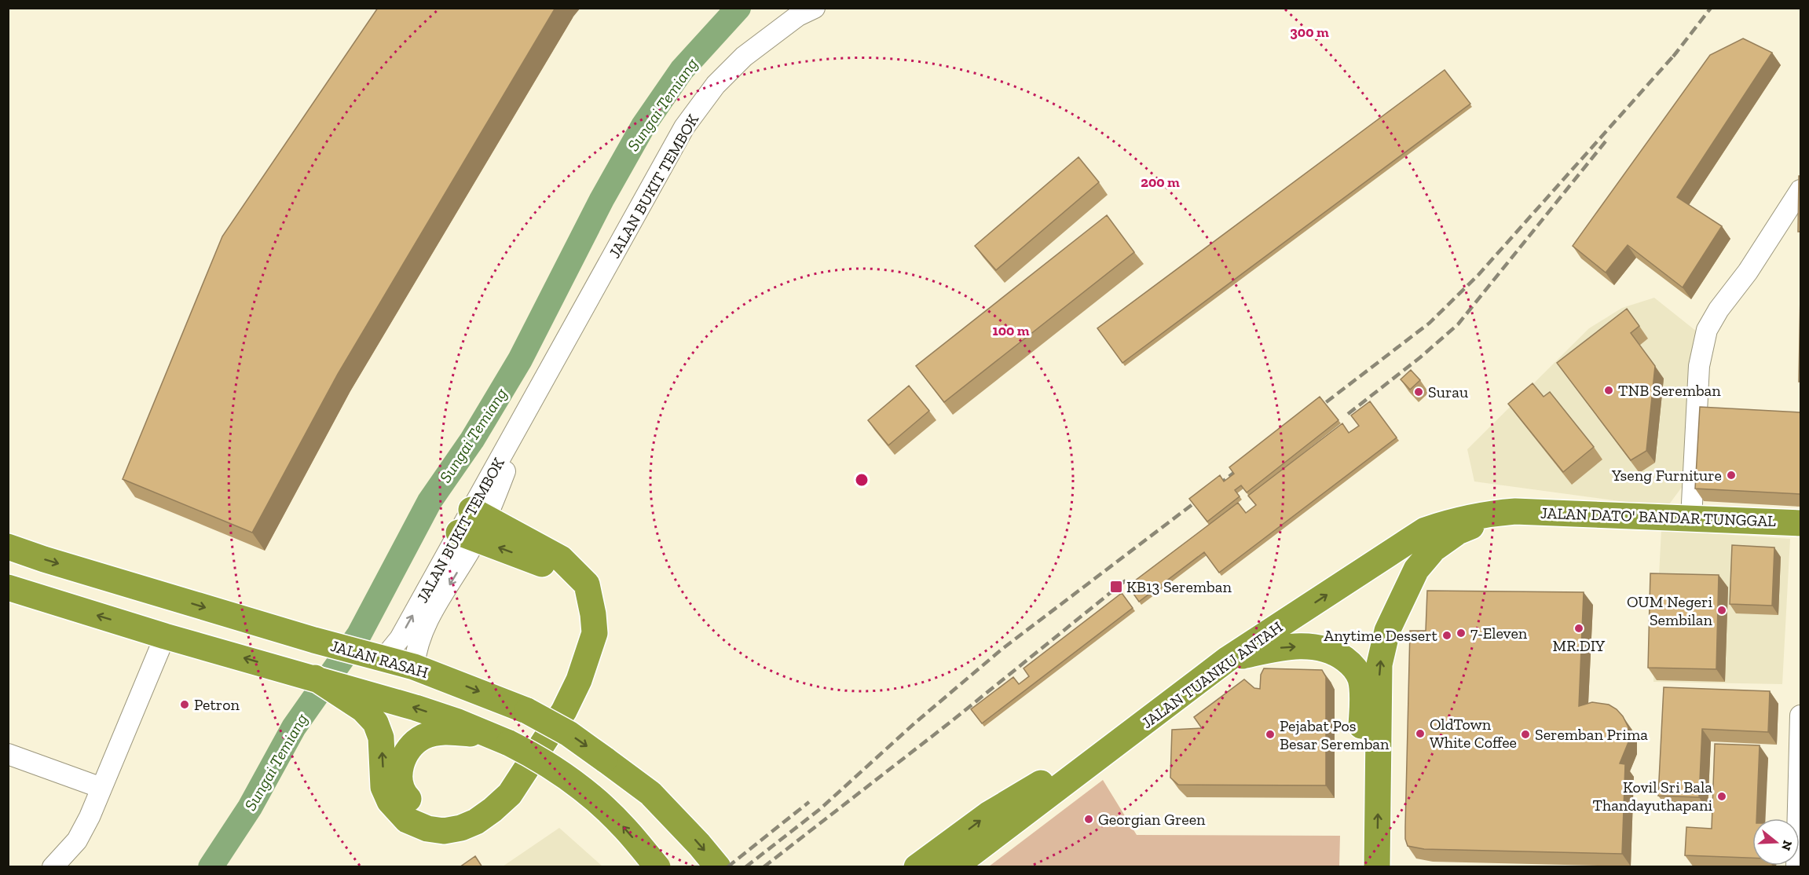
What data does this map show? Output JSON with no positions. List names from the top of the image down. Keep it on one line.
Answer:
{"streets":{"highway":["JALAN DATO' BANDAR TUNGGAL","JALAN RASAH","JALAN TUANKU ANTAH"],"street":["JALAN BUKIT TEMBOK"]},"crossings":[["JALAN BUKIT TEMBOK","JALAN RASAH"],["JALAN DATO' BANDAR TUNGGAL","JALAN TUANKU ANTAH"]],"one_way":["JALAN TUANKU ANTAH"],"water":["Sungai Temiang"],"places":{"other":["TNB Seremban","Surau","Yseng Furniture","OUM Negeri Sembilan","MR.DIY","7-Eleven","Anytime Dessert","Petron","OldTown White Coffee","Pejabat Pos Besar Seremban","Seremban Prima","Kovil Sri Bala Thandayuthapani","Georgian Green"],"transit":["KB13 Seremban"]},"north":"right","rings":["300 m","200 m","100 m"]}
